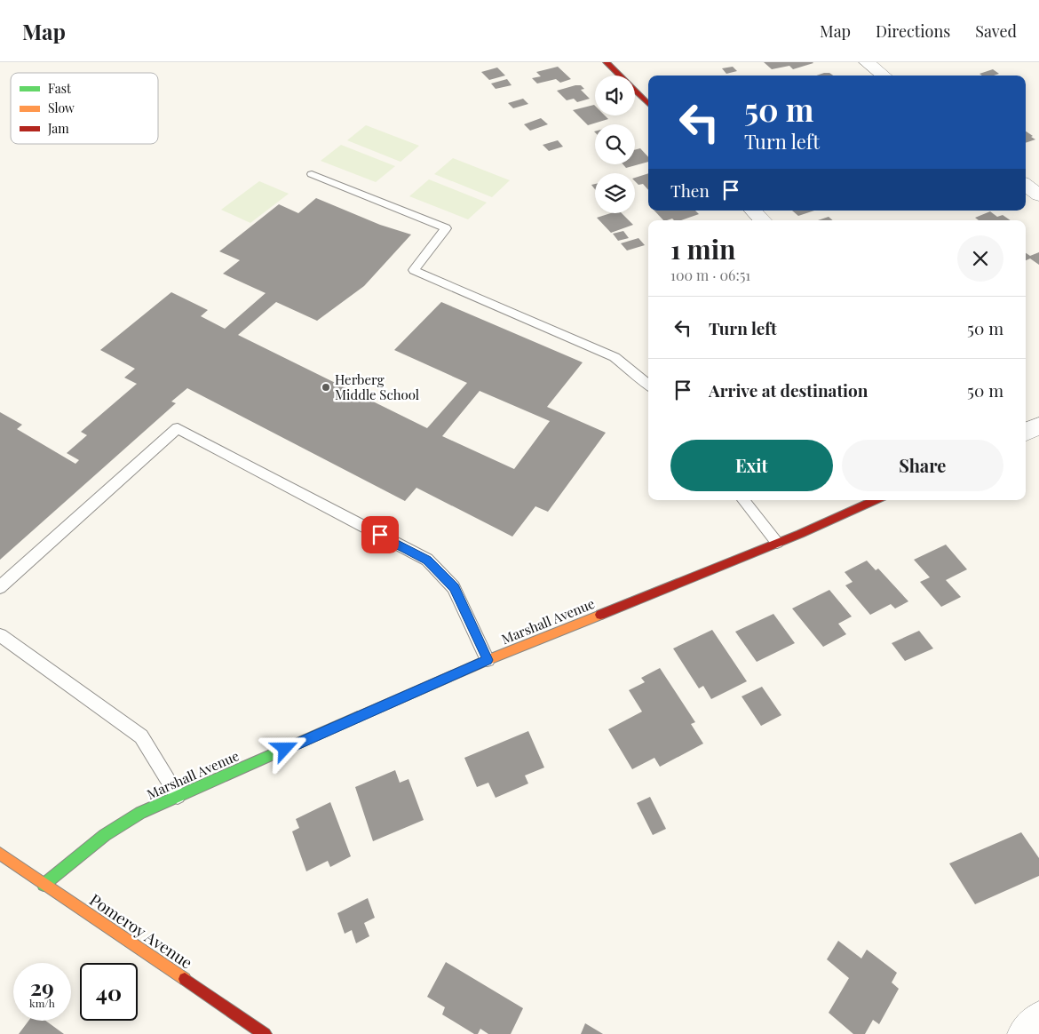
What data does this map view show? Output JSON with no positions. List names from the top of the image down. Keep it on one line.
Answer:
{"streets":{"street":["Marshall Avenue","Pomeroy Avenue"]},"crossings":[["Marshall Avenue","Pomeroy Avenue"]],"places":["Herberg Middle School"],"legend":["Fast","Slow","Jam"],"page":{"header":"Map","nav":["Map","Directions","Saved"],"turn":["50 m","Turn left"],"then":"Then","heading":["1 min","100 m · 06:51"],"list":[{"name":"Turn left","value":"50 m"},{"name":"Arrive at destination","value":"50 m"}],"buttons":["Exit","Share"],"speed":"29 km/h","limit":"40"}}
